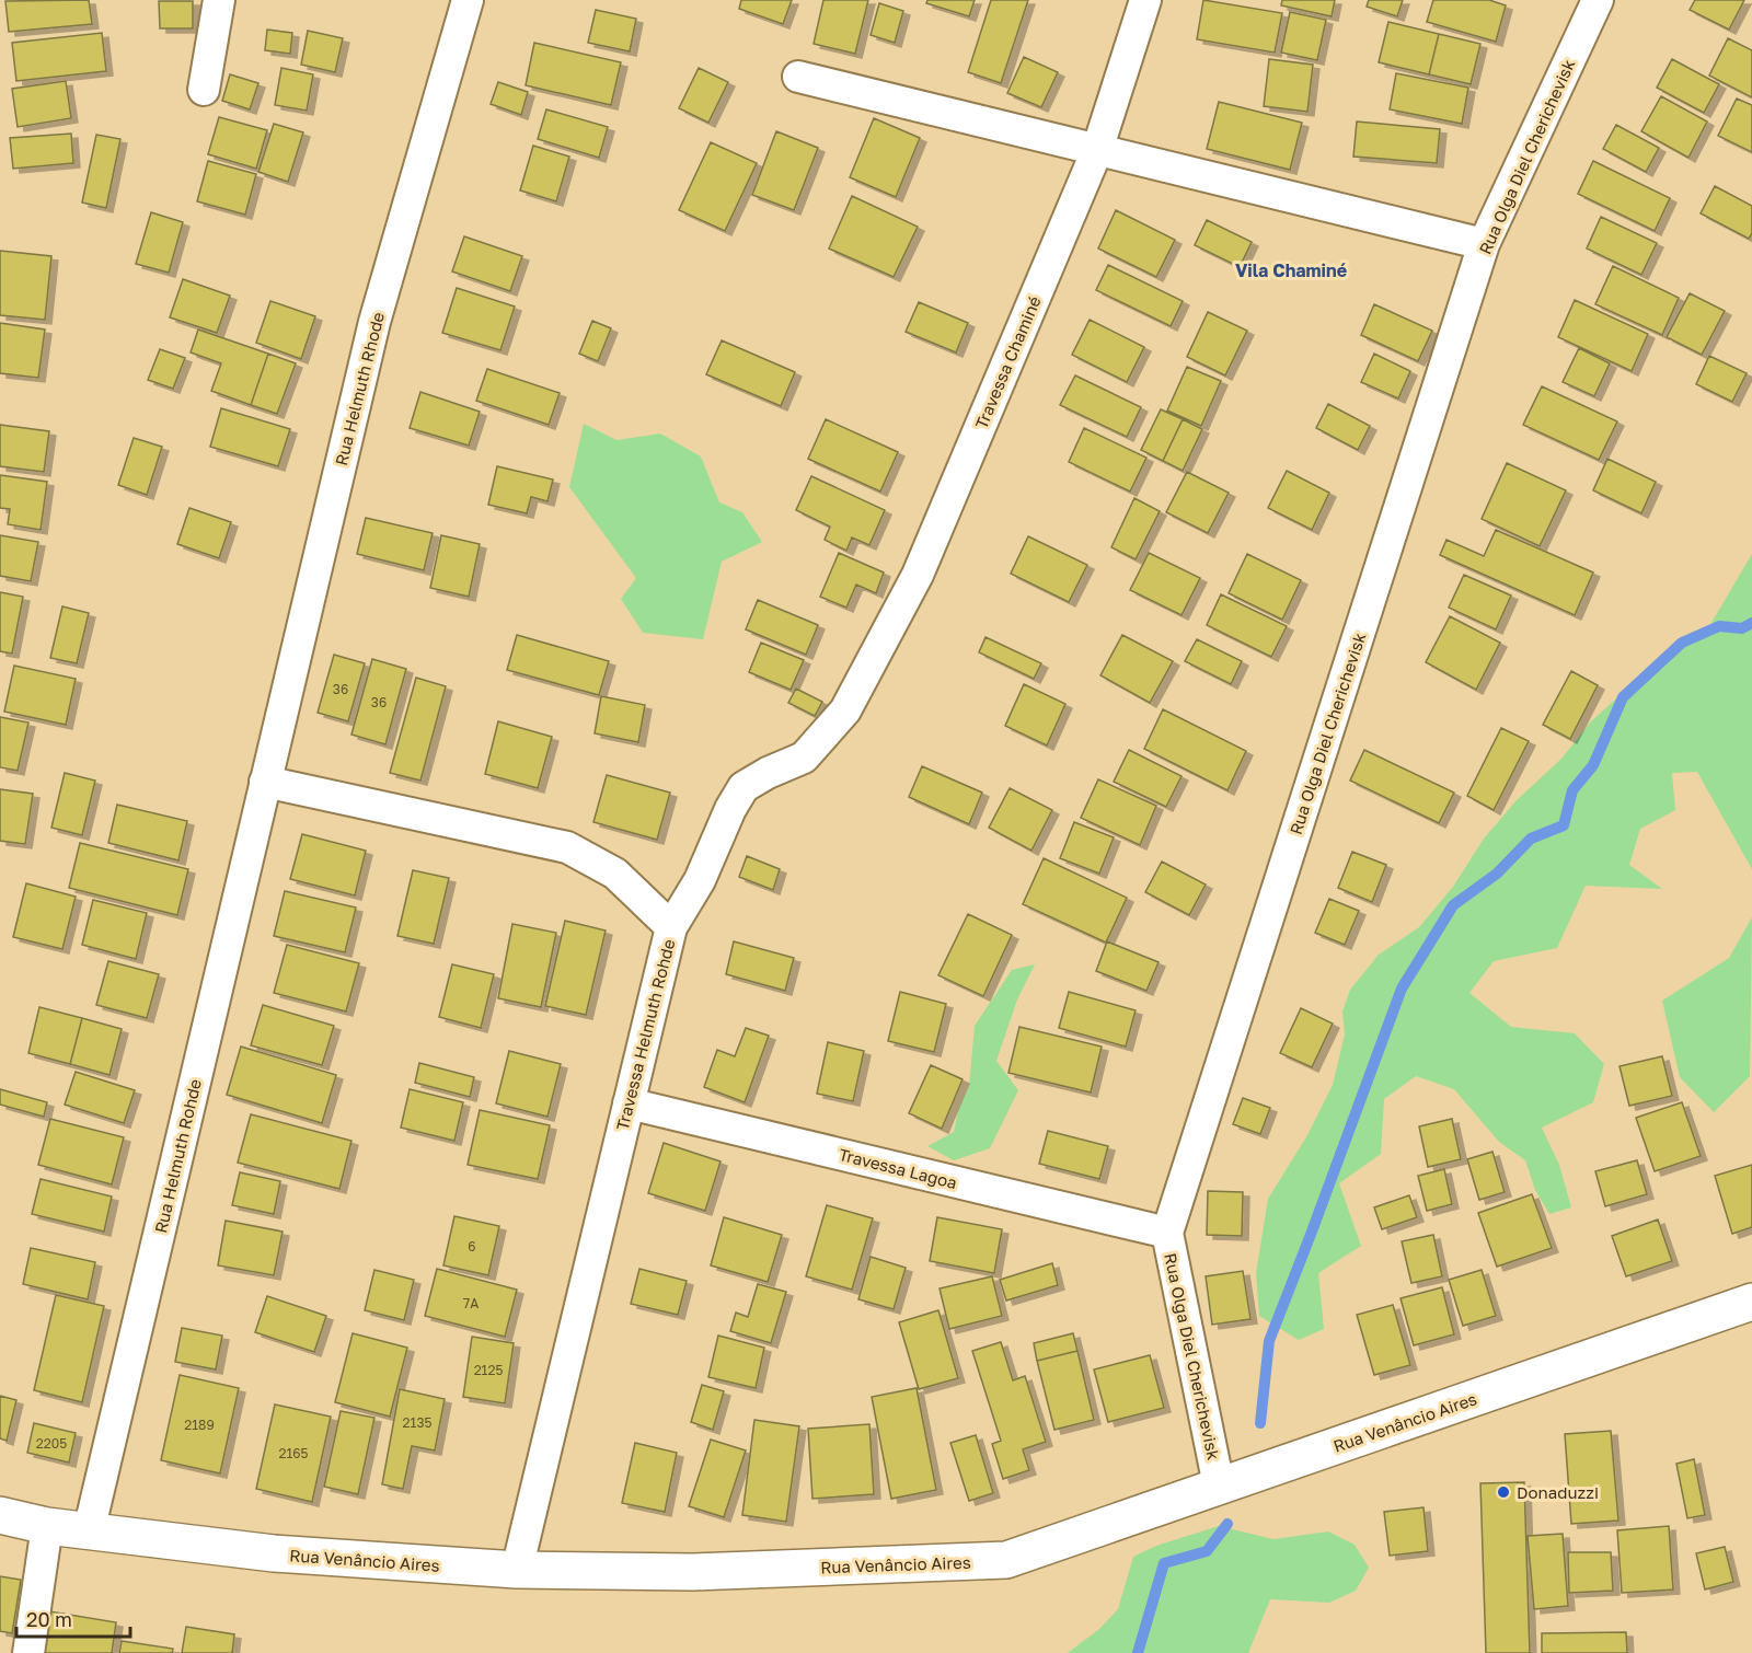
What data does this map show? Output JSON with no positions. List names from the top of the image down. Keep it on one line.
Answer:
{"streets":{"street":["Rua Olga Diel Cherichevisk","Travessa Chaminé","Rua Helmuth Rhode","Travessa Helmuth Rohde","Rua Helmuth Rohde","Travessa Lagoa","Rua Venâncio Aires"]},"crossings":[["Rua Olga Diel Cherichevisk","Travessa Lagoa"],["Rua Olga Diel Cherichevisk","Rua Venâncio Aires"],["Travessa Chaminé","Travessa Helmuth Rohde"],["Rua Helmuth Rhode","Travessa Helmuth Rohde"],["Rua Helmuth Rhode","Rua Helmuth Rohde"],["Travessa Helmuth Rohde","Rua Helmuth Rohde"],["Travessa Helmuth Rohde","Travessa Lagoa"],["Travessa Helmuth Rohde","Rua Venâncio Aires"],["Rua Helmuth Rohde","Rua Venâncio Aires"]],"districts":["Vila Chaminé"],"places":["Donaduzzi"],"house_numbers":["36","36","6","7A","2125","2135","2189","2205","2165"],"scale_bar":"20 m"}
